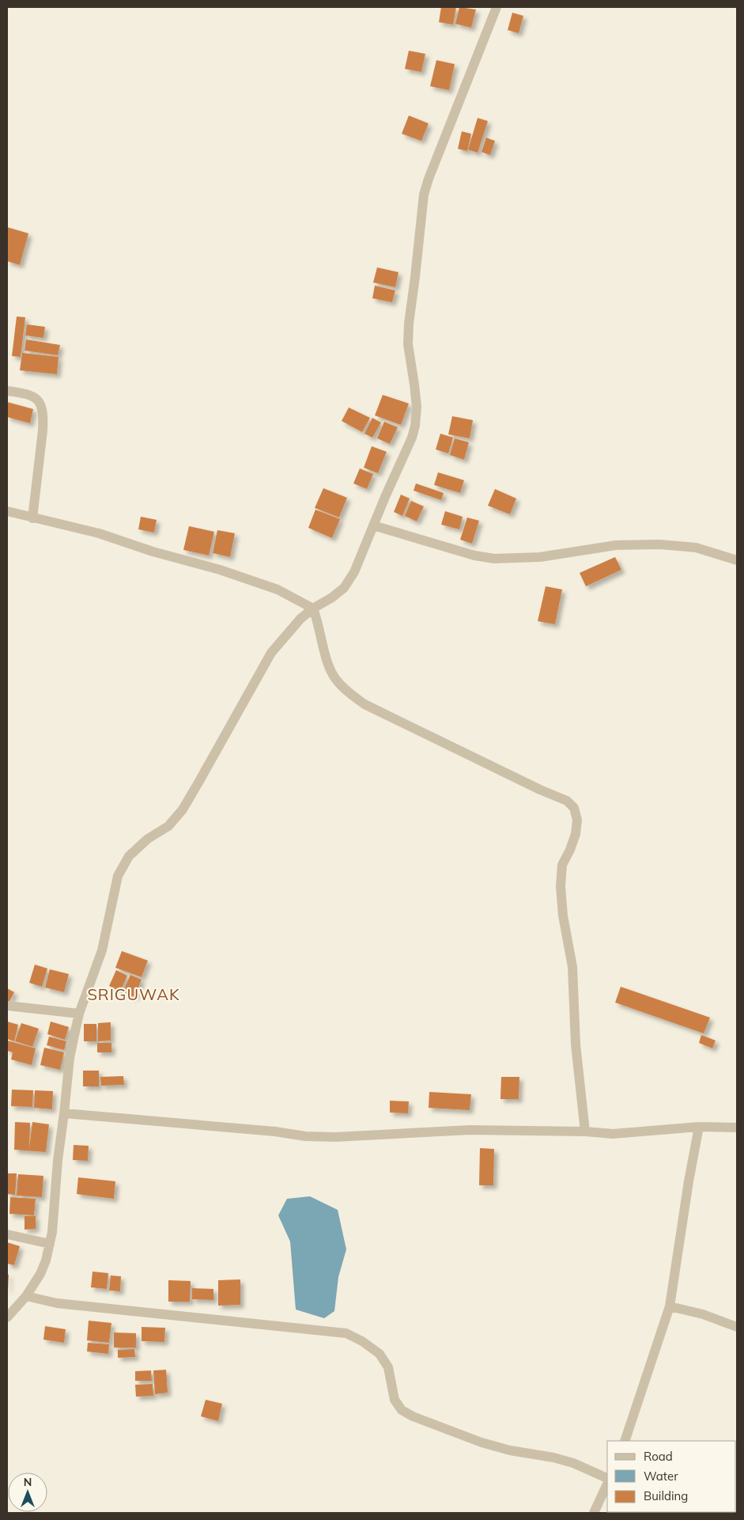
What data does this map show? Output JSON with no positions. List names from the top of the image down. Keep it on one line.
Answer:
{"districts":["SRIGUWAK"],"legend":["Road","Water","Building"],"north":"top"}
